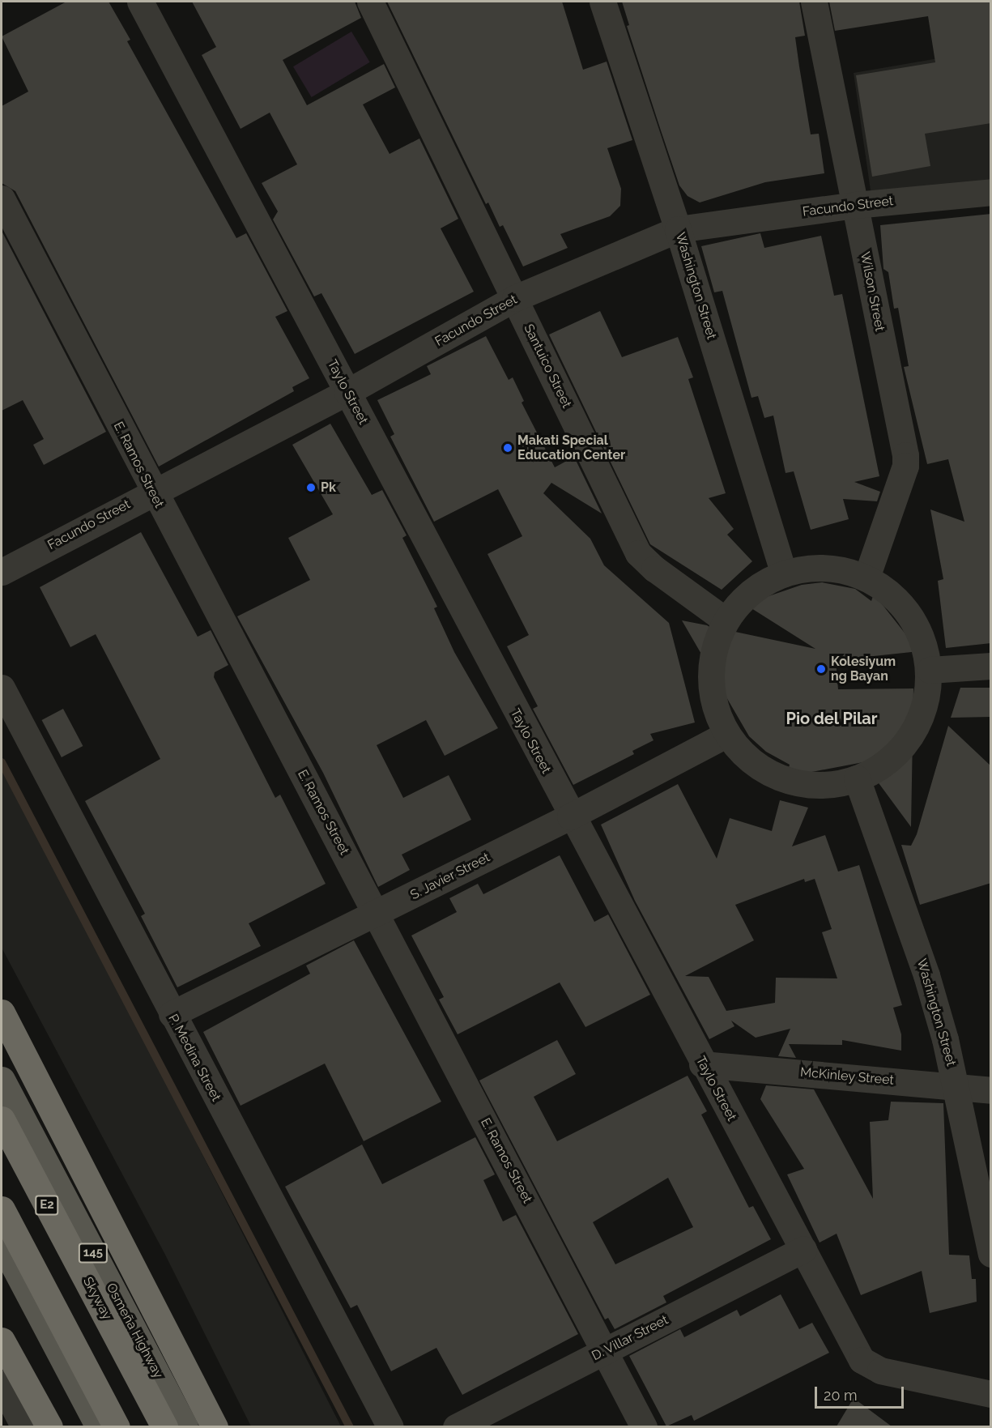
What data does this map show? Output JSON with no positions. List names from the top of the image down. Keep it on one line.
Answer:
{"streets":{"highway":["E2","Skyway"],"main road":["145","Osmeña Highway"],"street":["Facundo Street","Washington Street","Wilson Street","Santuico Street","Taylo Street","E. Ramos Street","S. Javier Street","P. Medina Street","McKinley Street","D. Villar Street"]},"crossings":[["Facundo Street","Washington Street"],["Facundo Street","Wilson Street"],["Facundo Street","Santuico Street"],["Facundo Street","Taylo Street"],["Facundo Street","E. Ramos Street"],["Washington Street","McKinley Street"],["Taylo Street","S. Javier Street"],["Taylo Street","McKinley Street"],["Taylo Street","D. Villar Street"],["E. Ramos Street","S. Javier Street"],["E. Ramos Street","D. Villar Street"],["S. Javier Street","P. Medina Street"]],"districts":["Pio del Pilar"],"places":["Makati Special Education Center","Pk","Kolesiyum ng Bayan"],"scale_bar":"20 m"}
